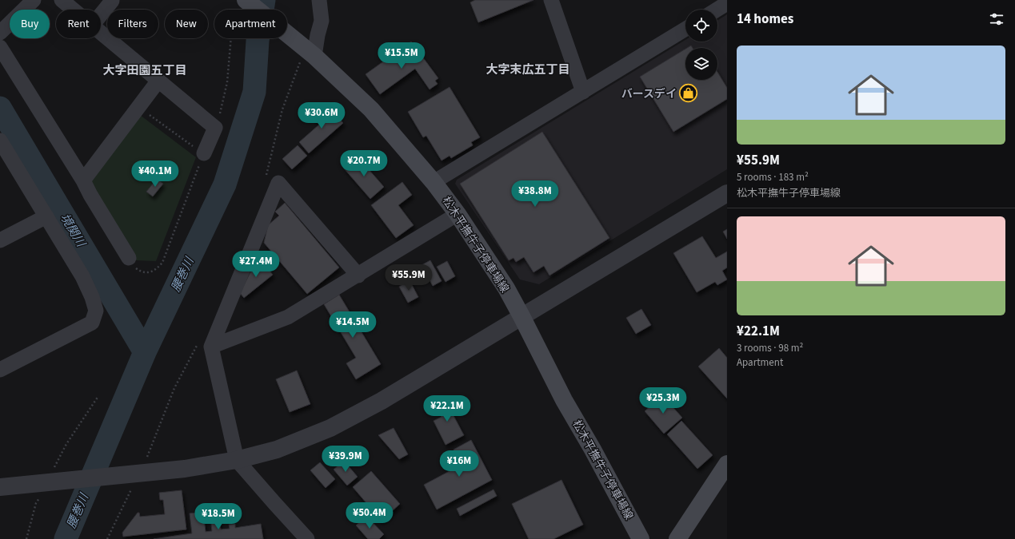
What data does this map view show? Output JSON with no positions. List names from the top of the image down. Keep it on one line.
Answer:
{"streets":{"main road":["松木平撫牛子停車場線"]},"districts":["大字末広五丁目","大字田園五丁目"],"water":["境関川","腰巻川"],"places":{"shop":["バースデイ"]},"page":{"heading":"14 homes","chip":["Buy","Rent","Filters","New","Apartment"],"list":[{"name":"¥55.9M","note":"5 rooms · 183 m² · 松木平撫牛子停車場線"},{"name":"¥22.1M","note":"3 rooms · 98 m² · Apartment"}],"price":["¥15.5M","¥30.6M","¥20.7M","¥40.1M","¥38.8M","¥27.4M","¥55.9M","¥14.5M","¥25.3M","¥22.1M","¥39.9M","¥16M","¥50.4M","¥18.5M"]}}
